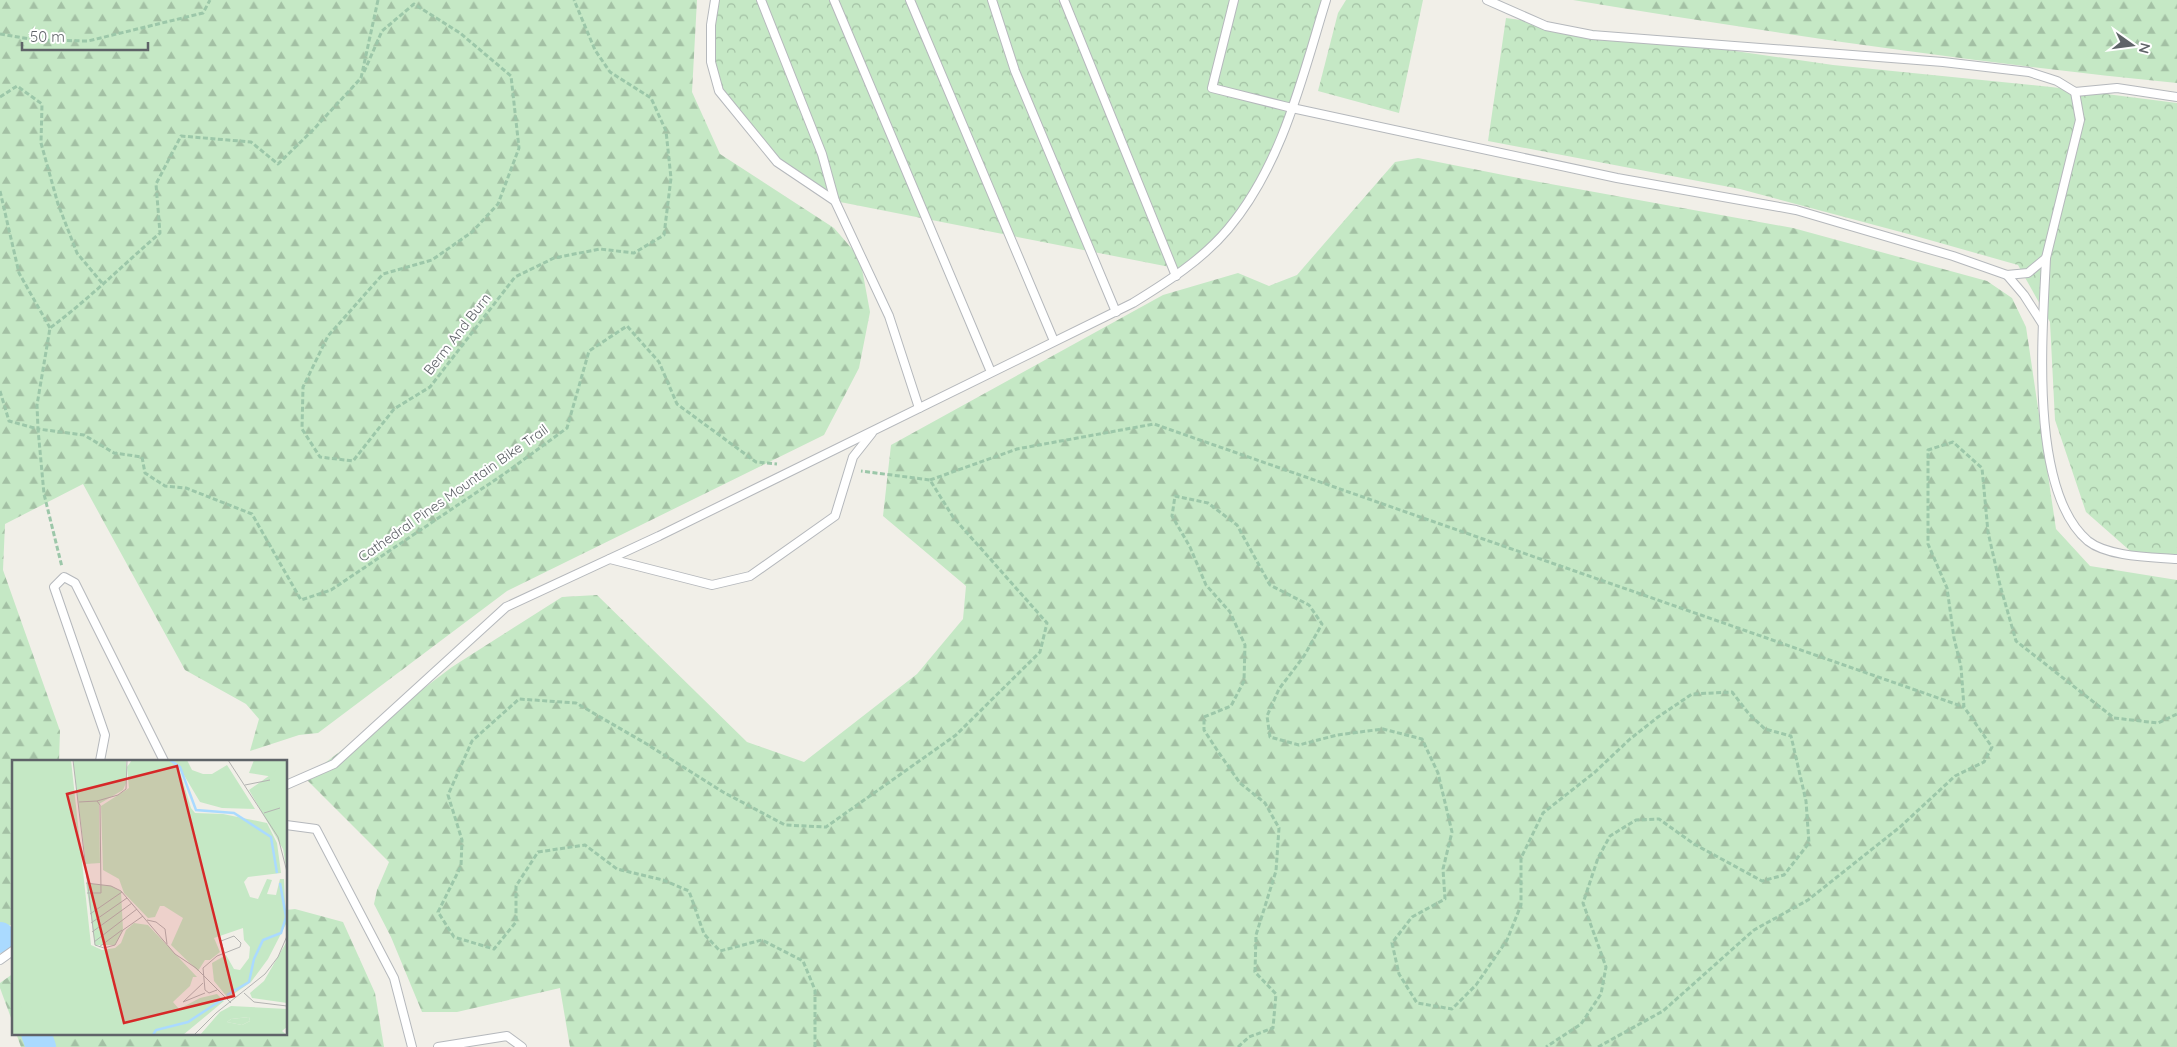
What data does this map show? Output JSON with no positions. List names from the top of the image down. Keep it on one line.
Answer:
{"streets":{"path":["Berm And Burn","Cathedral Pines Mountain Bike Trail"]},"scale_bar":"50 m","north":"right"}
